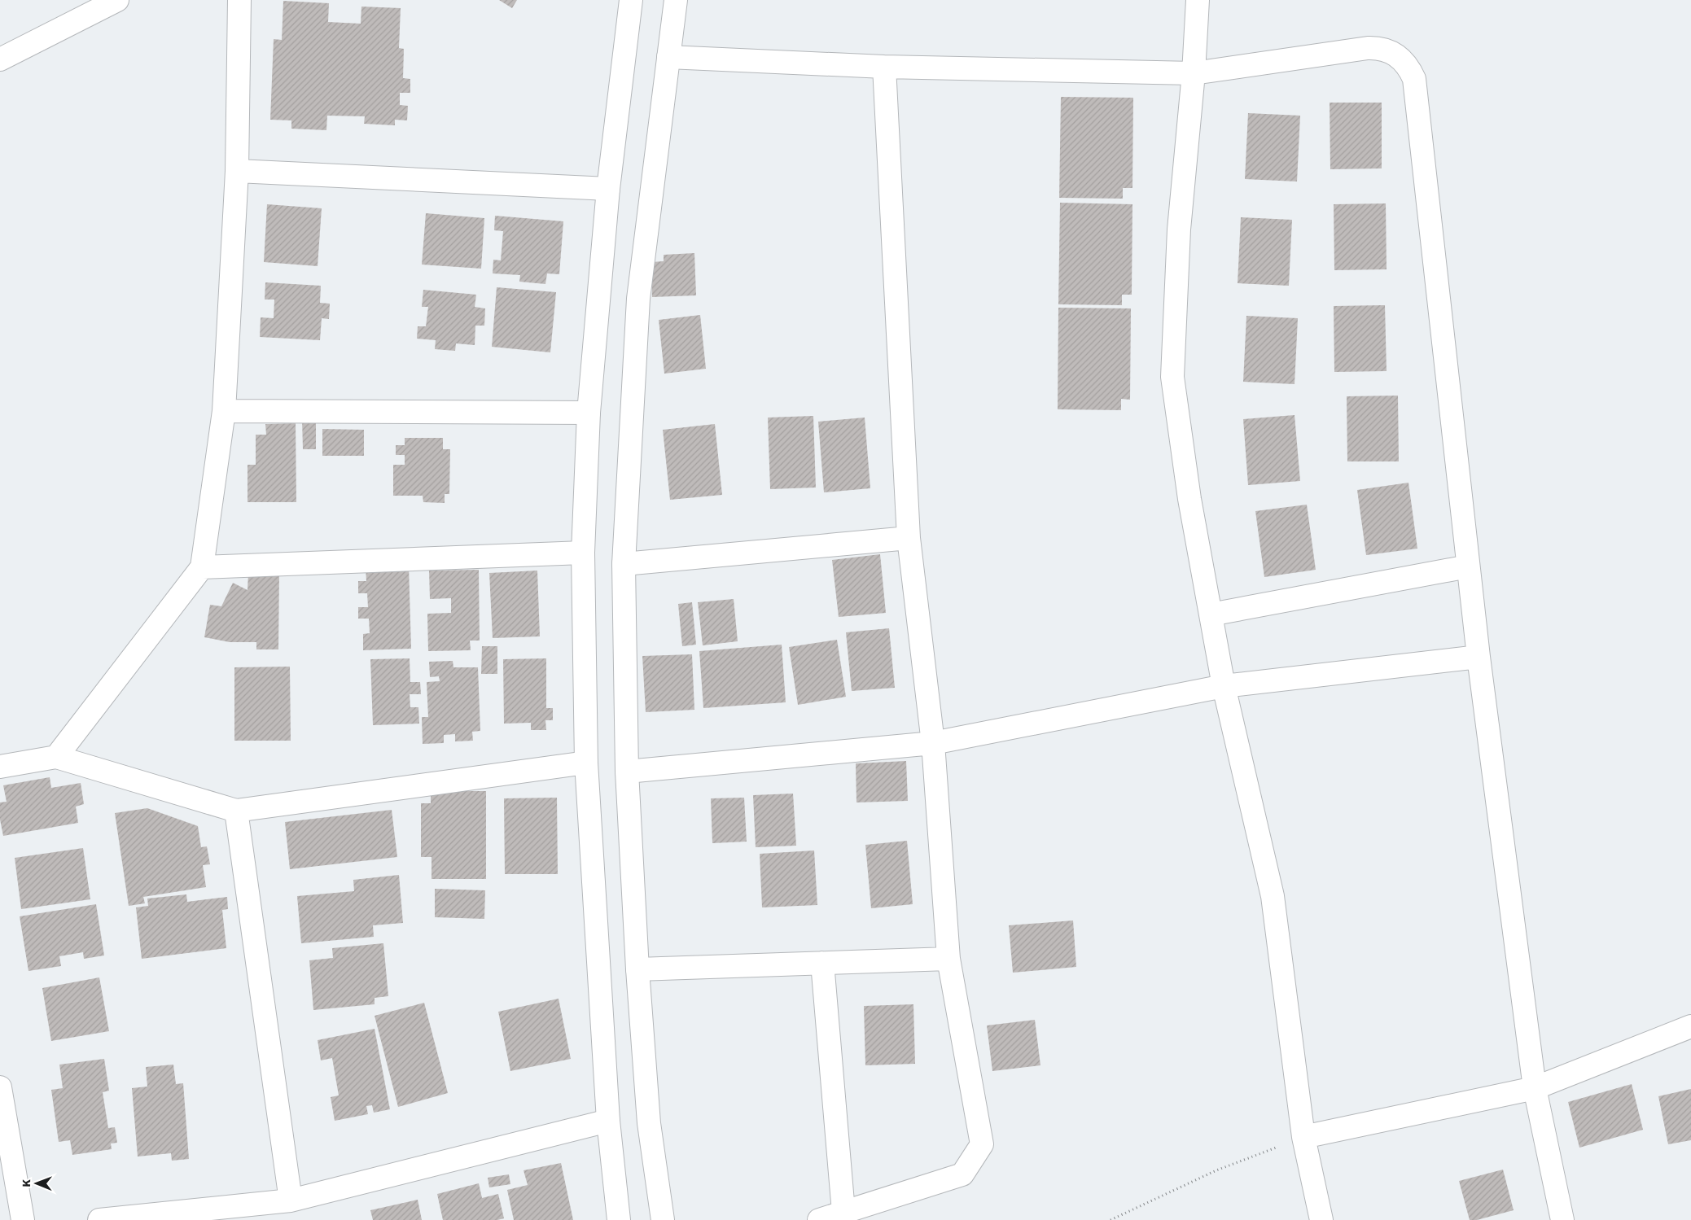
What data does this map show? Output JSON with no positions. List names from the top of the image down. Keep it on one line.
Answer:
{"north":"left"}
